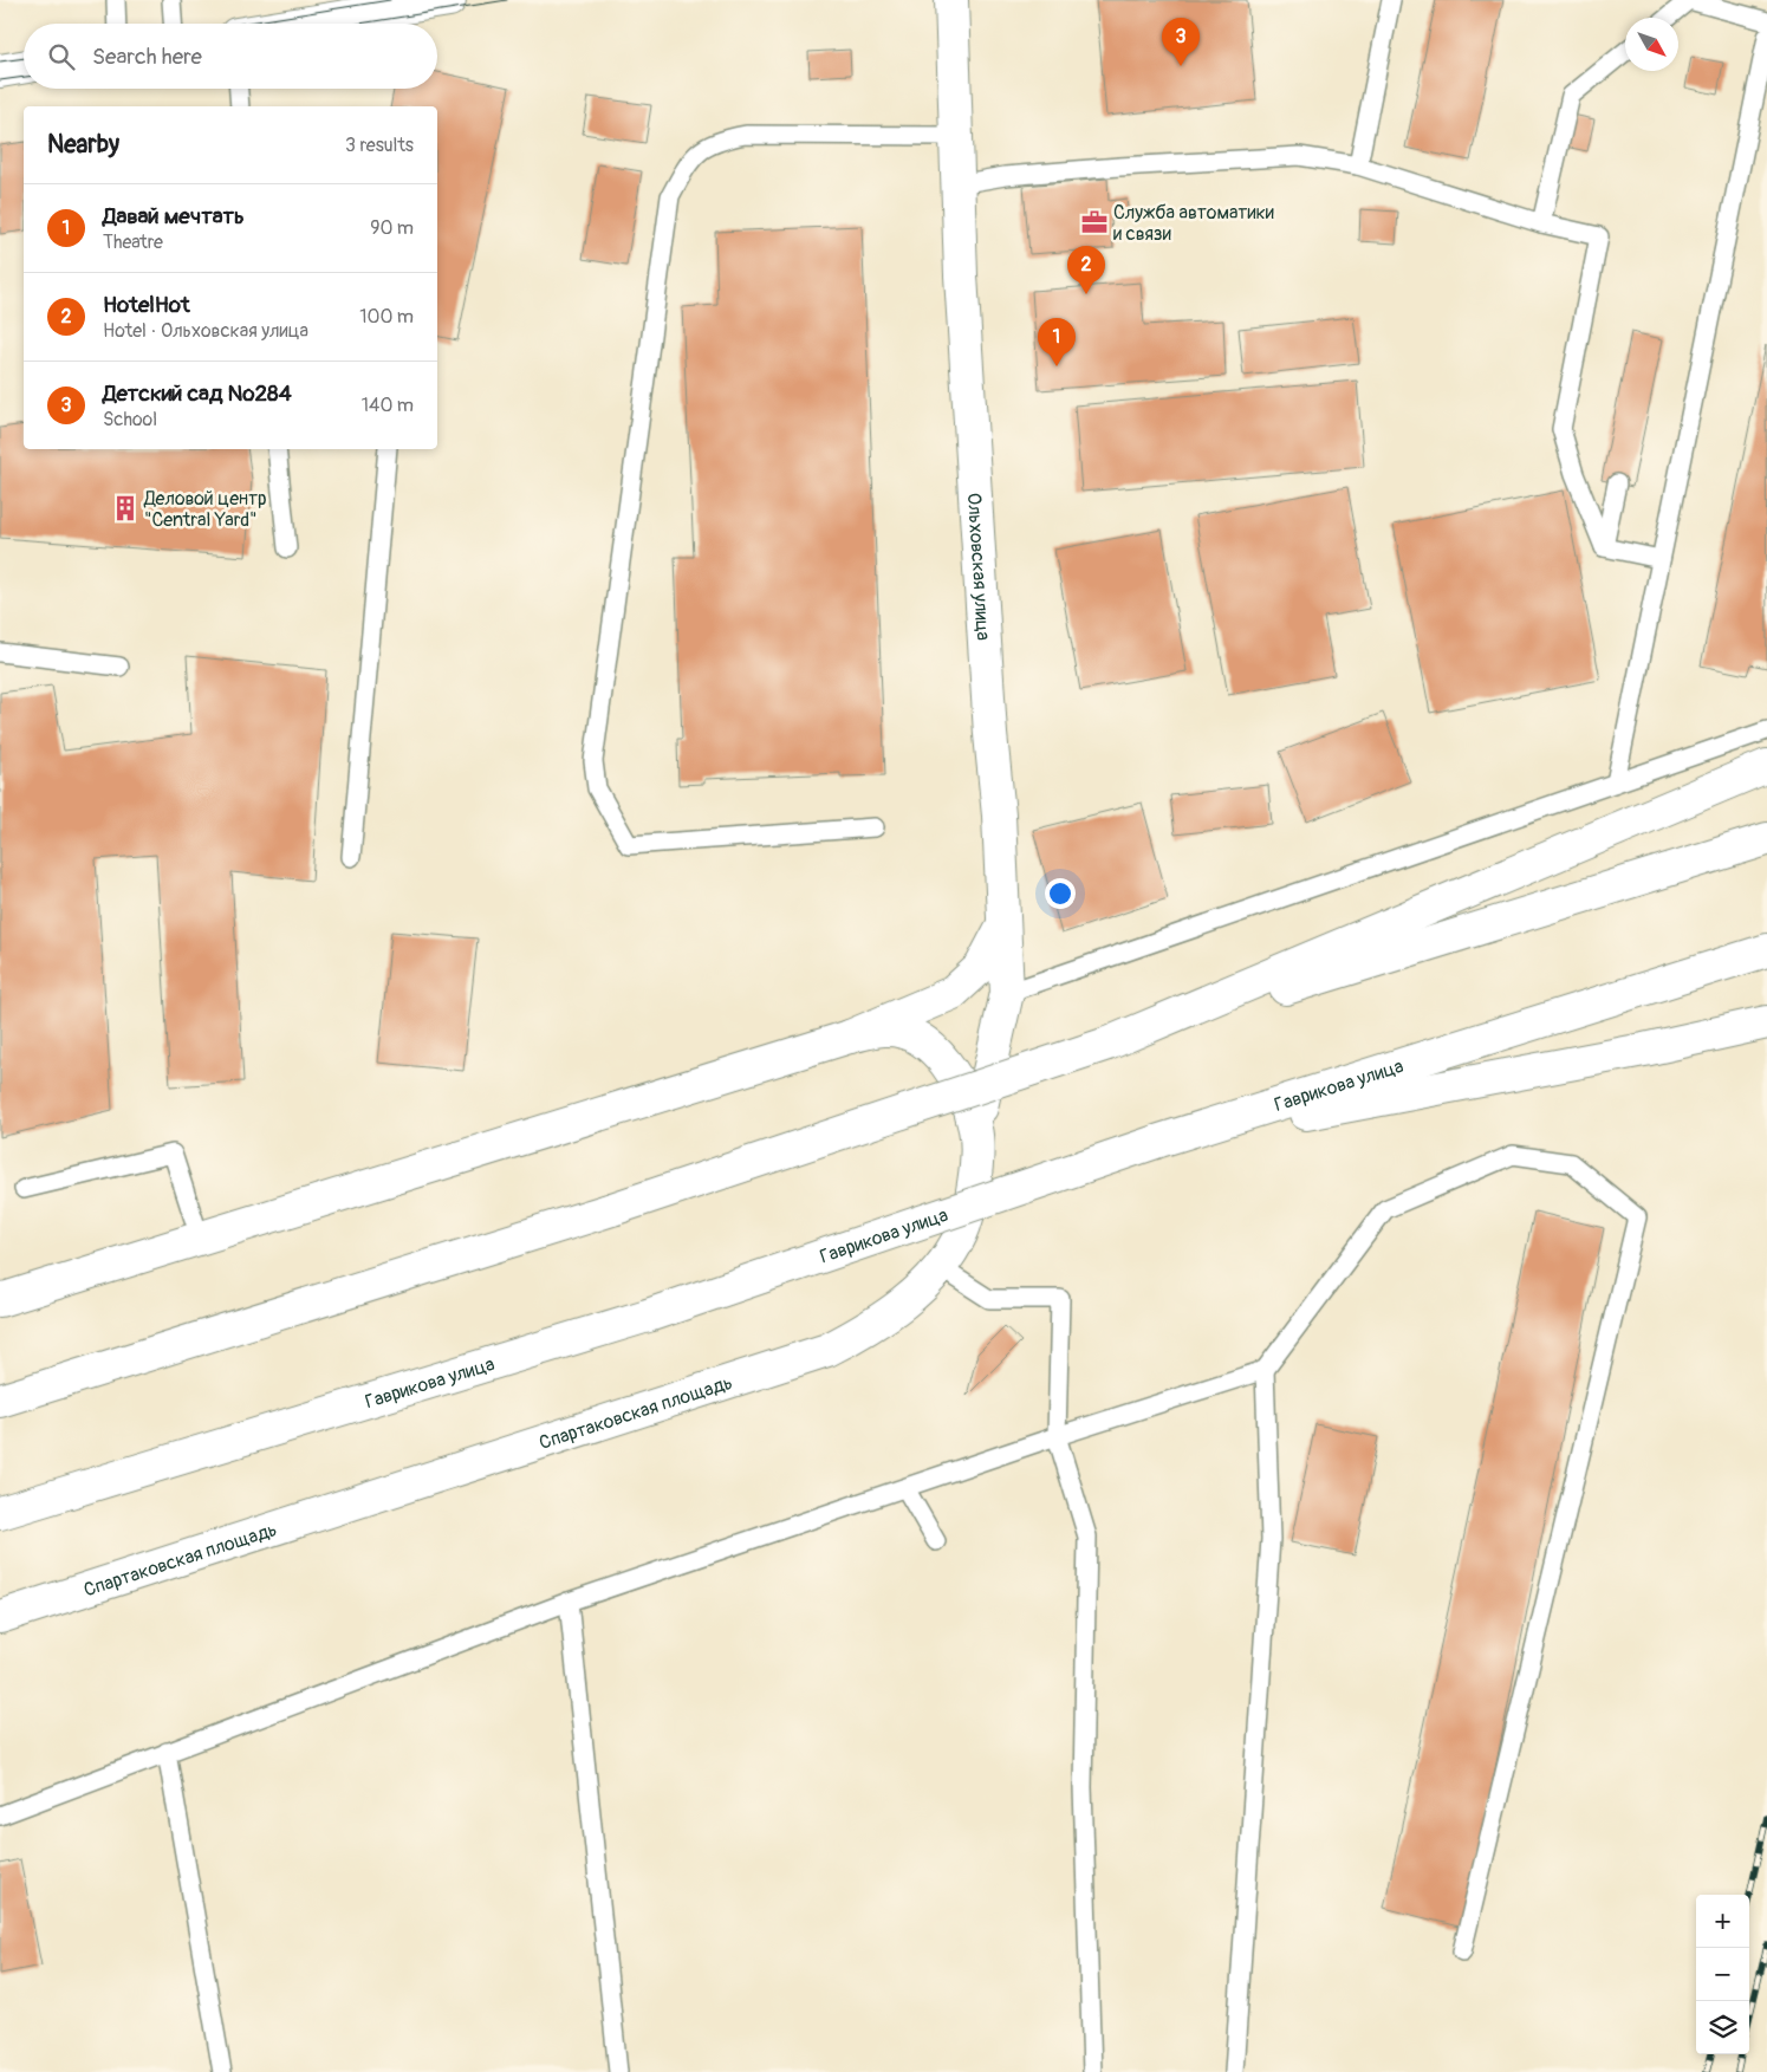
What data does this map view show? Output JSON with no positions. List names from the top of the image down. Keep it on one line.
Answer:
{"streets":{"main road":["Ольховская улица","Гаврикова улица","Спартаковская площадь"]},"crossings":[["Ольховская улица","Спартаковская площадь"]],"places":{"office":["Служба автоматики и связи"],"building":["Деловой центр \"Central Yard\""]},"north":"bottom right","page":{"pins":["3","2","1"],"search":"Search here","heading":["Nearby","3 results"],"list":[{"mark":"1","name":"Давай мечтать","note":"Theatre","value":"90 m"},{"mark":"2","name":"HotelHot","note":"Hotel · Ольховская улица","value":"100 m"},{"mark":"3","name":"Детский сад №284","note":"School","value":"140 m"}],"map_buttons":["+","−"]}}
